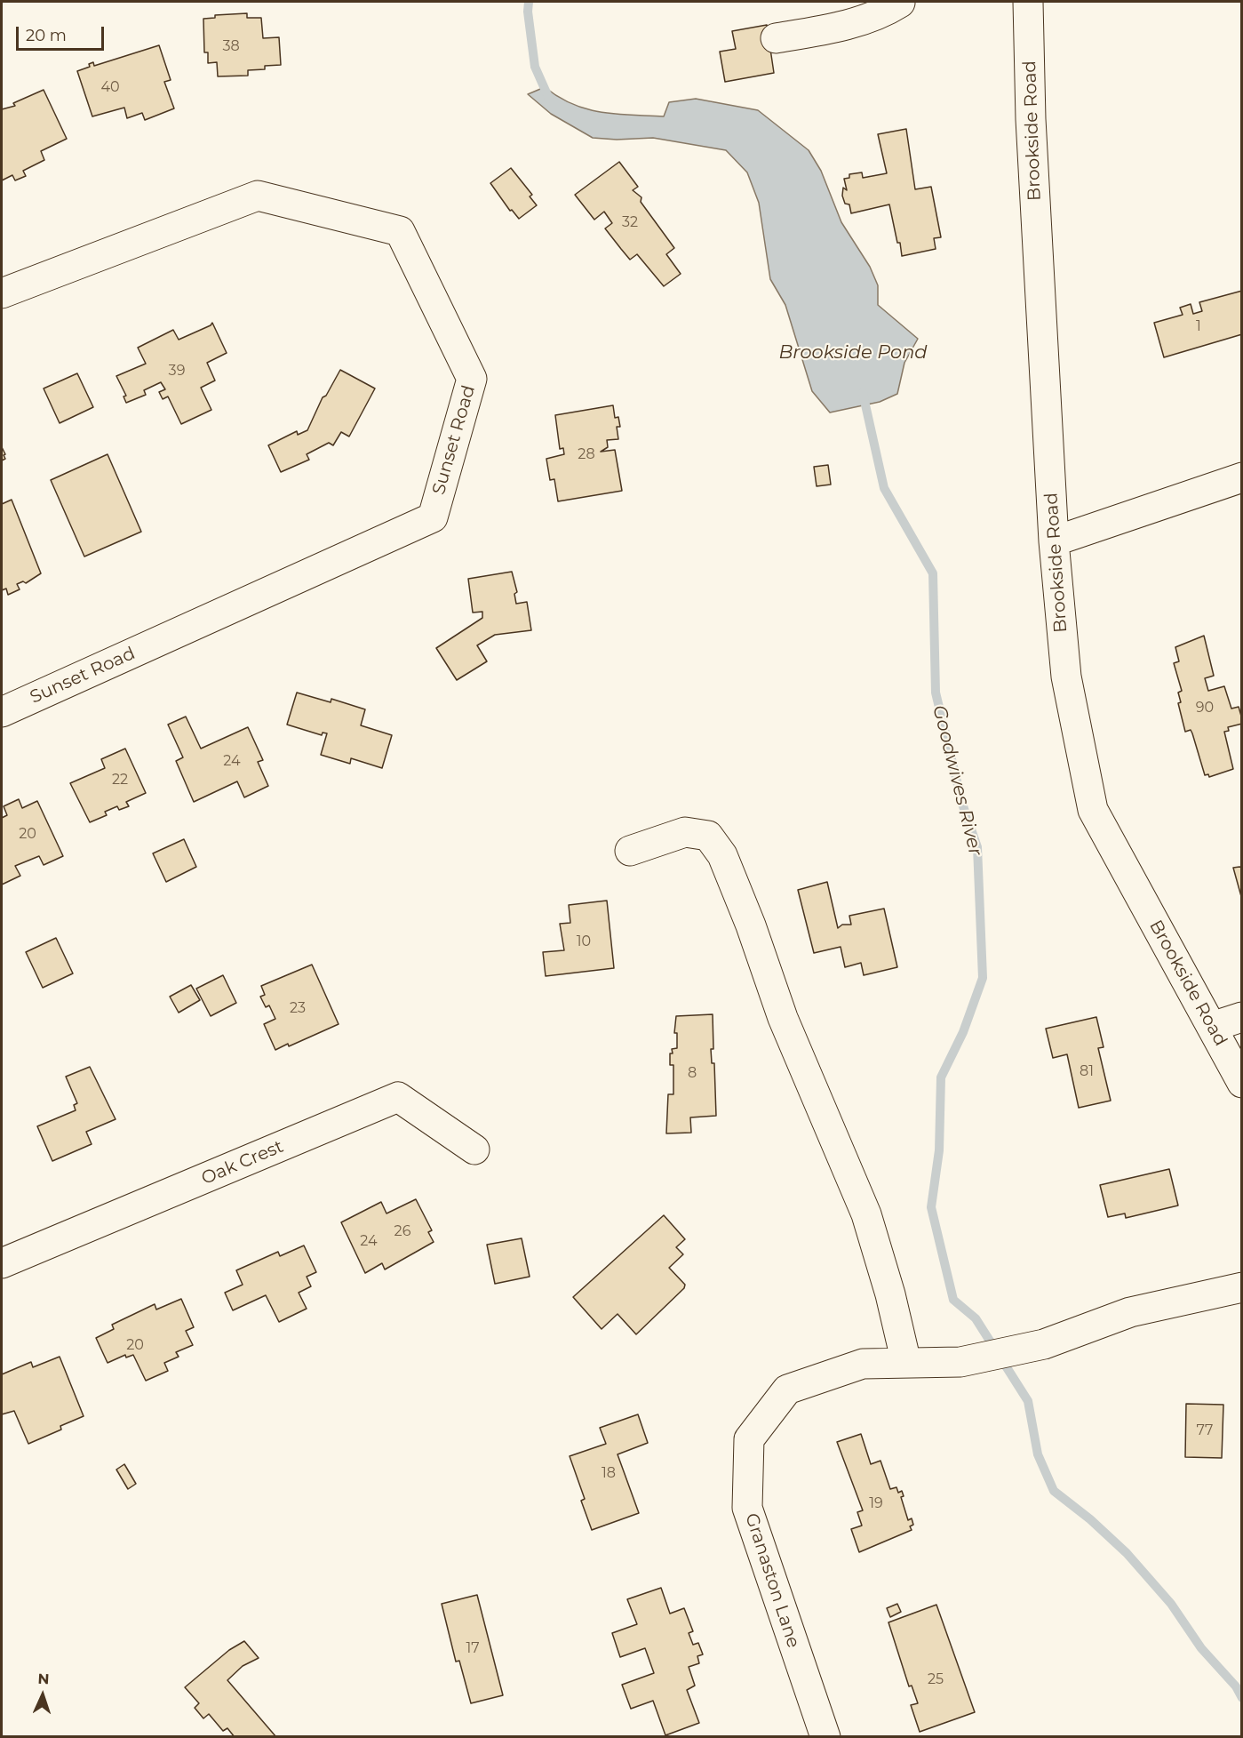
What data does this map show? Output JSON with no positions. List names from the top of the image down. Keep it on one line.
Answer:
{"streets":{"street":["Brookside Road","Sunset Road","Oak Crest","Granaston Lane"]},"water":["Brookside Pond","Goodwives River"],"house_numbers":["38","40","32","1","39","28","90","24","22","20","10","23","81","8","26","24","20","77","18","19","17","25"],"scale_bar":"20 m","north":"top"}
